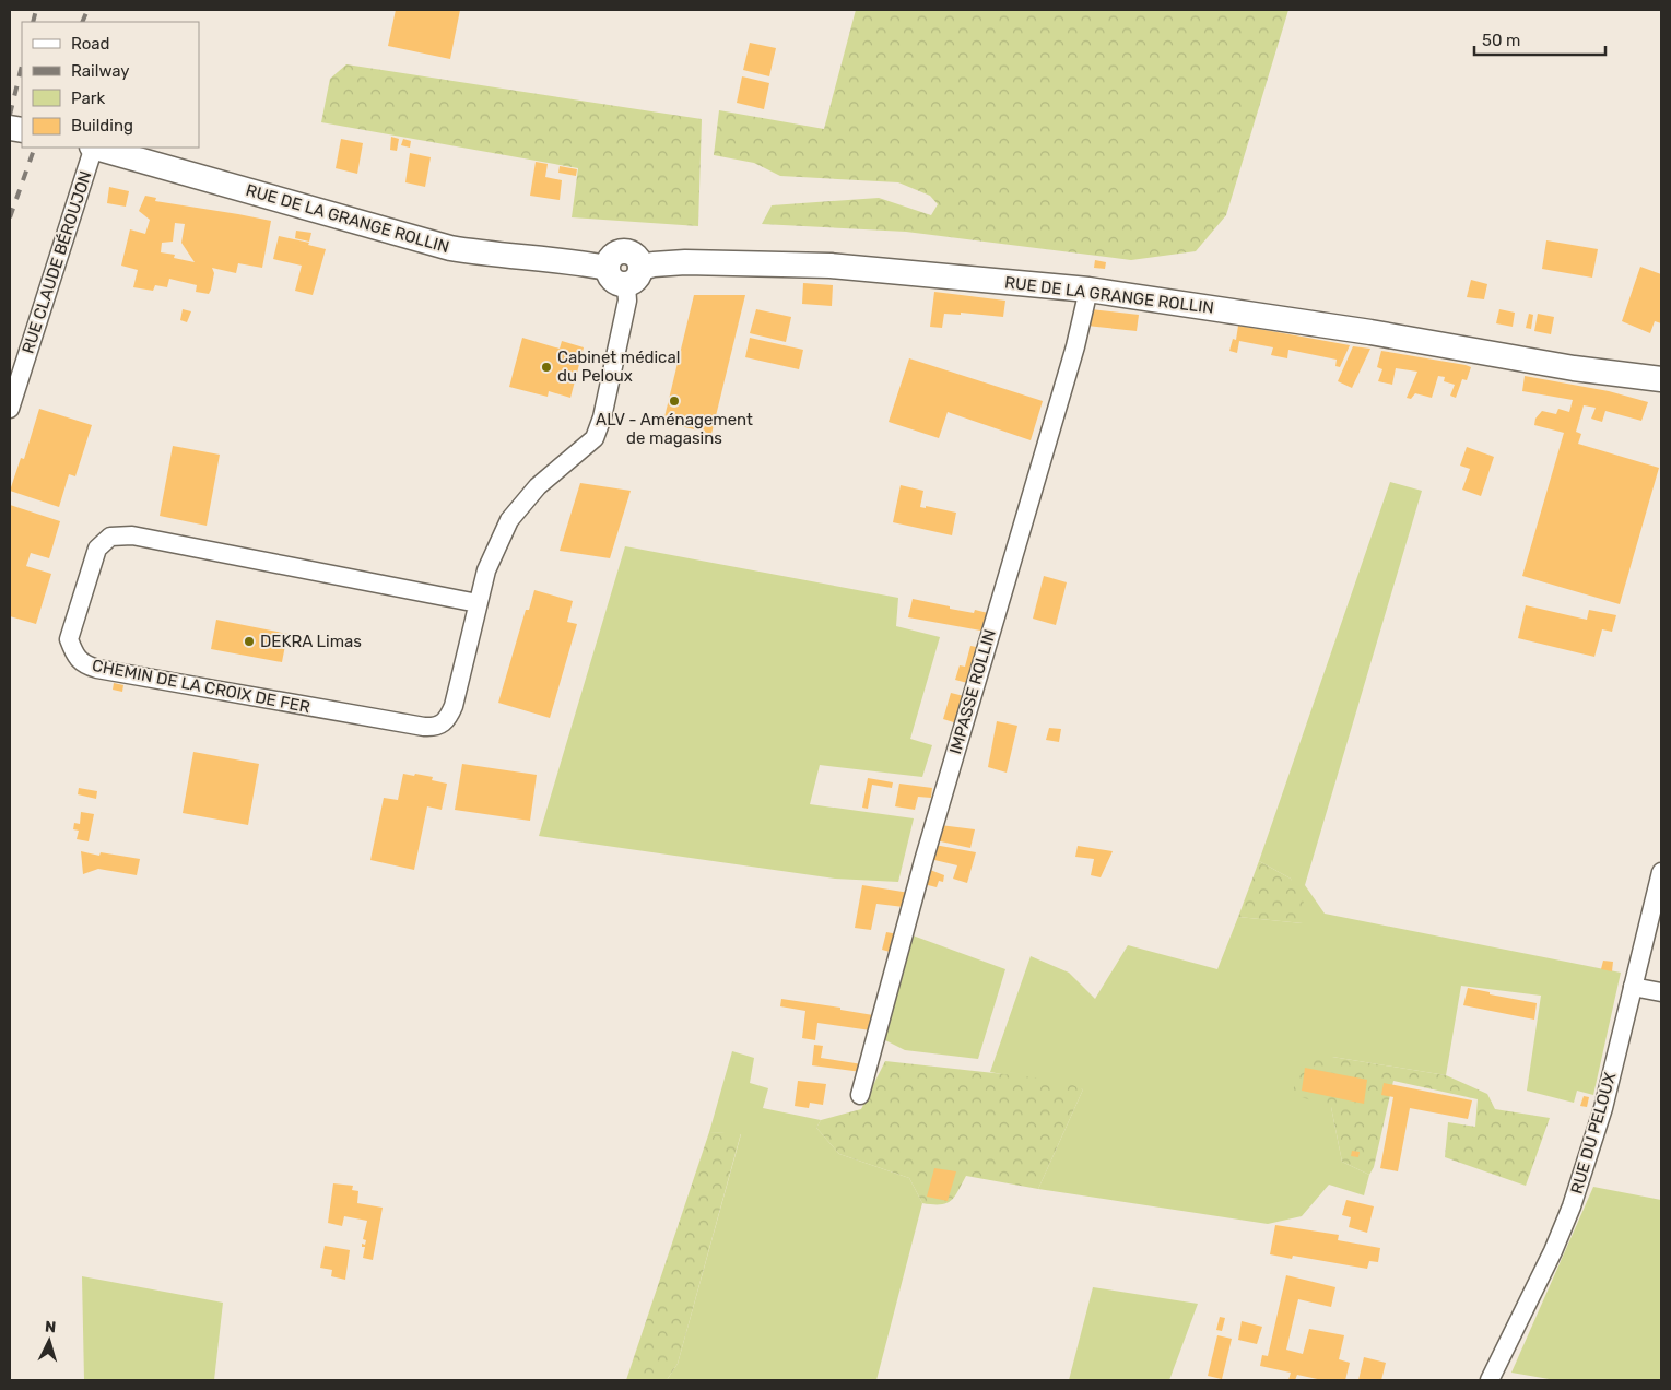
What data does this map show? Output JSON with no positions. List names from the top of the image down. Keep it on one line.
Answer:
{"streets":{"main road":["RUE DE LA GRANGE ROLLIN"],"street":["RUE CLAUDE BÉROUJON","CHEMIN DE LA CROIX DE FER","IMPASSE ROLLIN","RUE DU PELOUX"]},"crossings":[["RUE DE LA GRANGE ROLLIN","CHEMIN DE LA CROIX DE FER"],["RUE DE LA GRANGE ROLLIN","IMPASSE ROLLIN"]],"places":["Cabinet médical du Peloux","ALV - Aménagement de magasins","DEKRA Limas"],"legend":["Road","Railway","Park","Building"],"scale_bar":"50 m","north":"top"}
